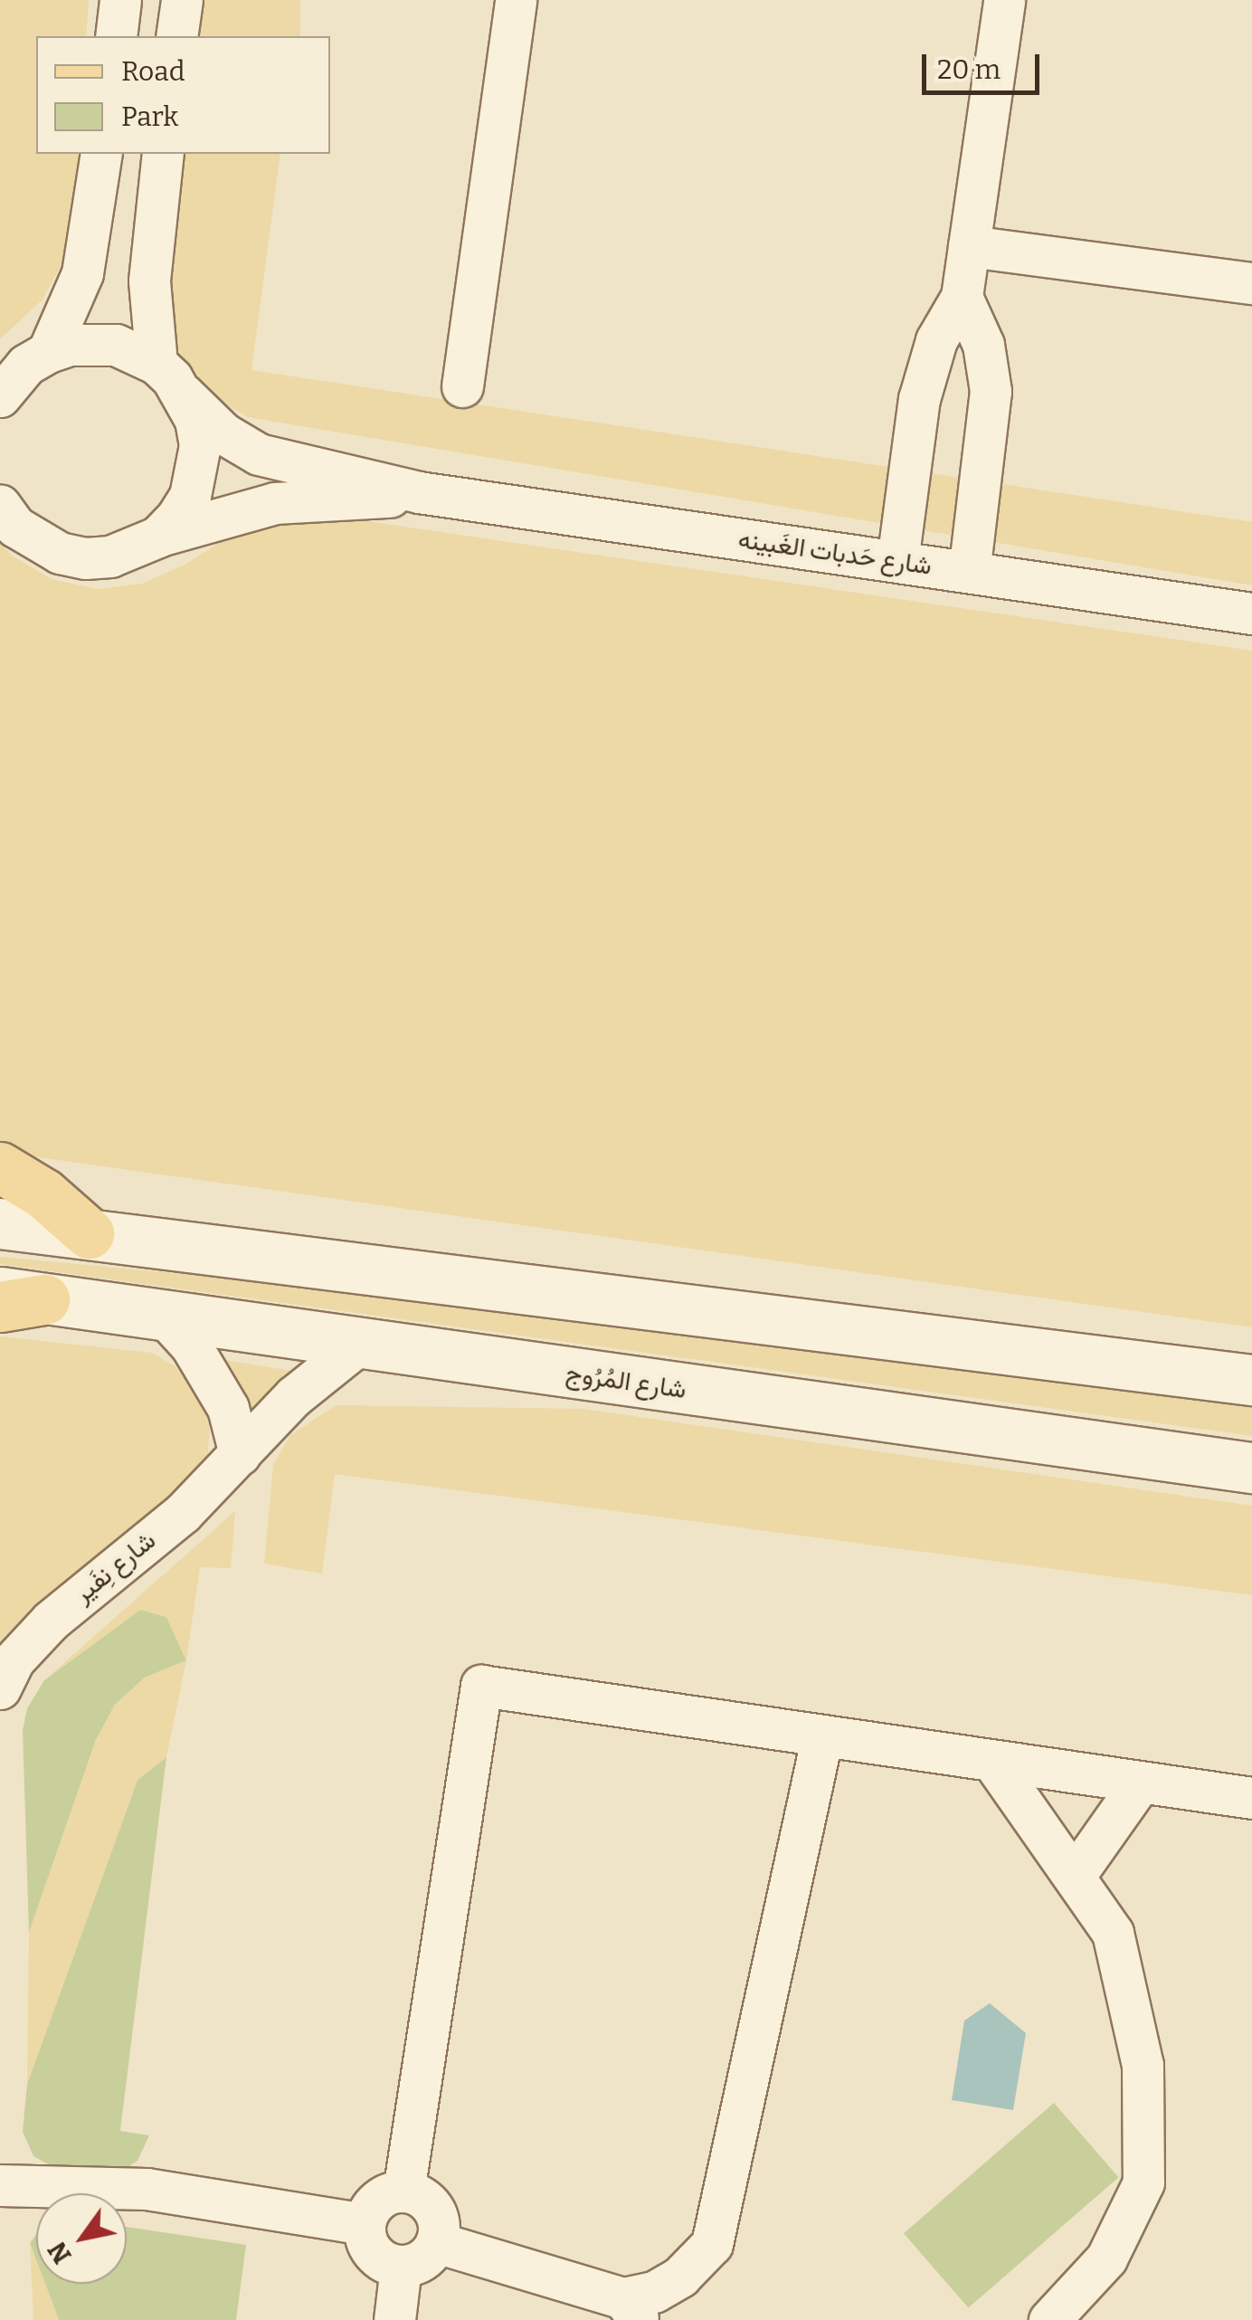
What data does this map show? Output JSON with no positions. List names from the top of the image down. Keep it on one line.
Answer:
{"streets":{"street":["شارع حَدبات الغَبينه","شارع المُرُوج","شارع نِفَير"]},"crossings":[["شارع المُرُوج","شارع نِفَير"]],"legend":["Road","Park"],"scale_bar":"20 m","north":"bottom left"}
